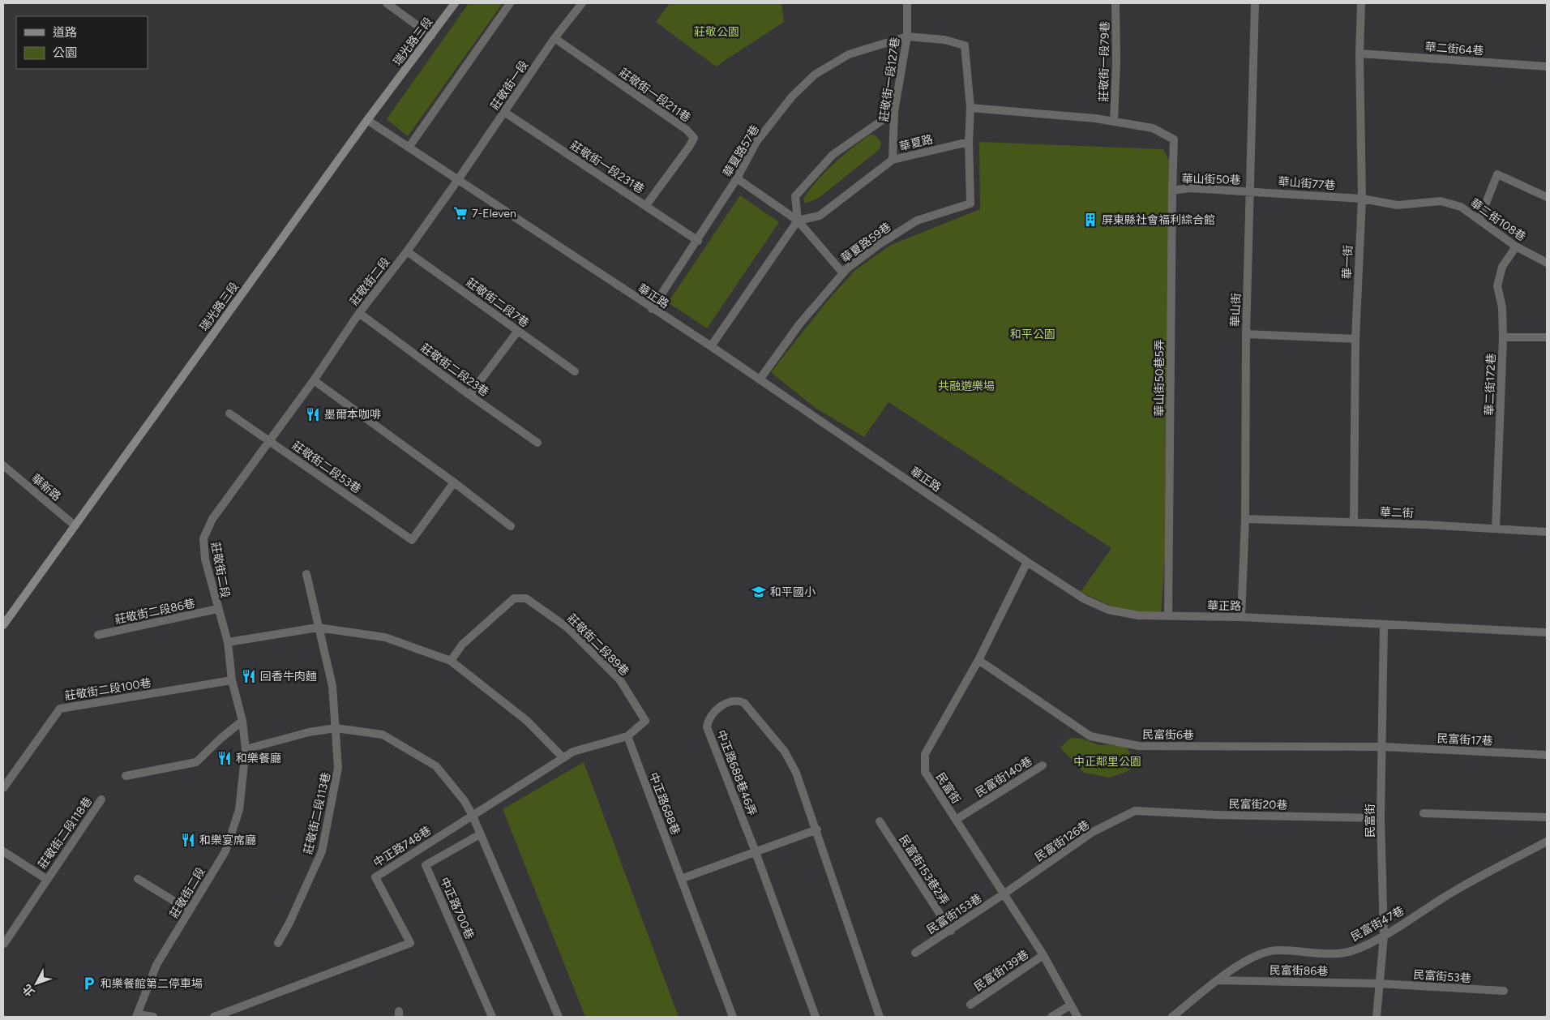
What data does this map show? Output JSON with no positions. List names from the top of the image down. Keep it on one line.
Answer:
{"streets":{"street":["瑞光路三段","華二街64巷","莊敬街一段79巷","莊敬街一段127巷","莊敬街一段","莊敬街一段211巷","華夏路","華夏路57巷","莊敬街一段231巷","華山街50巷","華山街77巷","華二街108巷","華夏路59巷","華一街","莊敬街二段","華正路","莊敬街二段7巷","華山街","莊敬街二段23巷","華山街50巷5弄","華二街172巷","莊敬街二段53巷","華新路","華二街","莊敬街二段86巷","莊敬街二段89巷","莊敬街二段100巷","民富街6巷","民富街17巷","中正路688巷46弄","民富街140巷","民富街","中正路688巷","民富街20巷","莊敬街二段113巷","莊敬街二段118巷","民富街126巷","中正路748巷","民富街153巷2弄","中正路700巷","民富街153巷","民富街47巷","民富街139巷","民富街86巷","民富街53巷"]},"crossings":[["瑞光路三段","華正路"],["瑞光路三段","華新路"],["華二街64巷","華一街"],["莊敬街一段79巷","華山街50巷5弄"],["莊敬街一段127巷","華夏路"],["莊敬街一段127巷","華夏路57巷"],["莊敬街一段","莊敬街一段211巷"],["莊敬街一段","莊敬街一段231巷"],["莊敬街一段","莊敬街二段"],["莊敬街一段","華正路"],["莊敬街一段211巷","莊敬街一段231巷"],["華夏路","華夏路59巷"],["華夏路57巷","莊敬街一段231巷"],["華夏路57巷","華正路"],["華山街50巷","華山街77巷"],["華山街50巷","華山街"],["華山街50巷","華山街50巷5弄"],["華山街77巷","華二街108巷"],["華山街77巷","華一街"],["華山街77巷","華山街"],["華二街108巷","華一街"],["華二街108巷","華二街172巷"],["華夏路59巷","華正路"],["華一街","華二街"],["莊敬街二段","華正路"],["莊敬街二段","莊敬街二段7巷"],["莊敬街二段","莊敬街二段23巷"],["莊敬街二段","莊敬街二段53巷"],["莊敬街二段","莊敬街二段86巷"],["莊敬街二段","莊敬街二段100巷"],["華正路","華山街"],["華正路","華山街50巷5弄"],["華正路","民富街"],["華山街","華二街"],["華二街172巷","華二街"],["莊敬街二段89巷","中正路748巷"],["民富街6巷","民富街17巷"],["民富街6巷","民富街"],["民富街17巷","民富街"],["民富街140巷","民富街"],["民富街","民富街20巷"],["民富街","民富街126巷"],["民富街","民富街153巷"],["民富街","民富街47巷"],["民富街","民富街139巷"],["民富街","民富街86巷"],["民富街","民富街53巷"],["中正路688巷","中正路748巷"],["民富街20巷","民富街126巷"],["民富街126巷","民富街153巷"],["民富街153巷2弄","民富街153巷"],["民富街47巷","民富街86巷"],["民富街86巷","民富街53巷"]],"parks":["莊敬公園","和平公園","共融遊樂場","中正鄰里公園"],"places":{"supermarket":["7-Eleven"],"building":["屏東縣社會福利綜合館"],"restaurant":["墨爾本咖啡","回香牛肉麵","和樂餐廳","和樂宴席廳"],"school or university":["和平國小"],"parking":["和樂餐館第二停車場"]},"legend":["道路","公園"],"north":"bottom left"}
